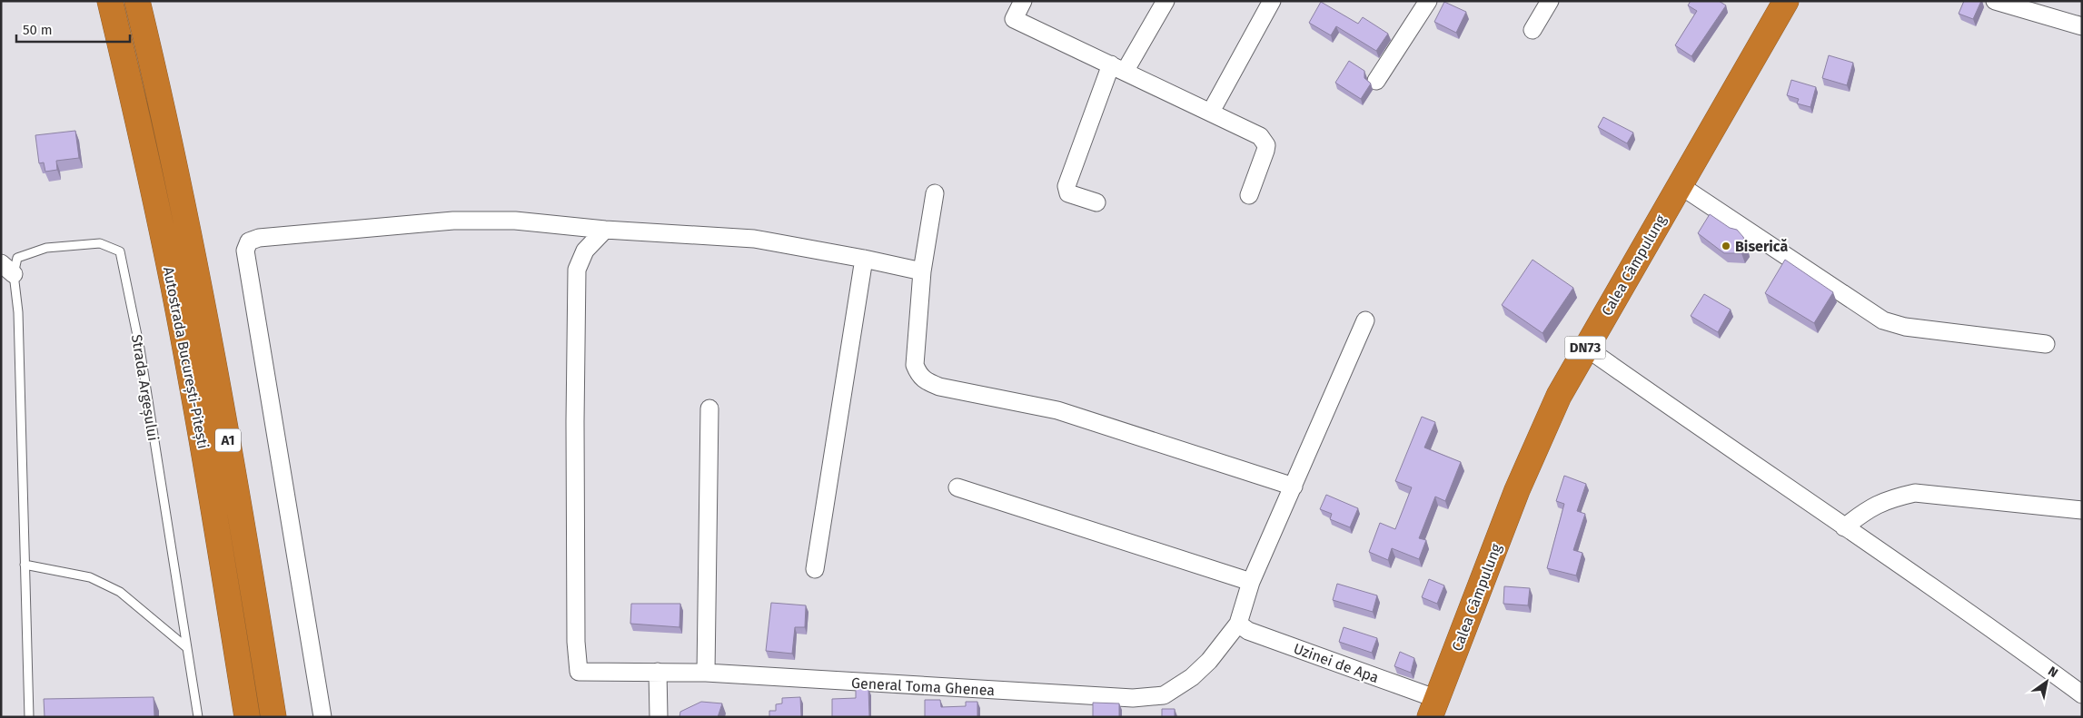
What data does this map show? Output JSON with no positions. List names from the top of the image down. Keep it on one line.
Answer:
{"streets":{"highway":["Calea Câmpulung","DN73","Autostrada București-Pitești","A1"],"street":["Uzinei de Apa","General Toma Ghenea"],"lane":["Strada Argeșului"]},"crossings":[["Calea Câmpulung","Uzinei de Apa"],["Uzinei de Apa","General Toma Ghenea"]],"places":["Biserică"],"scale_bar":"50 m","north":"top right"}
